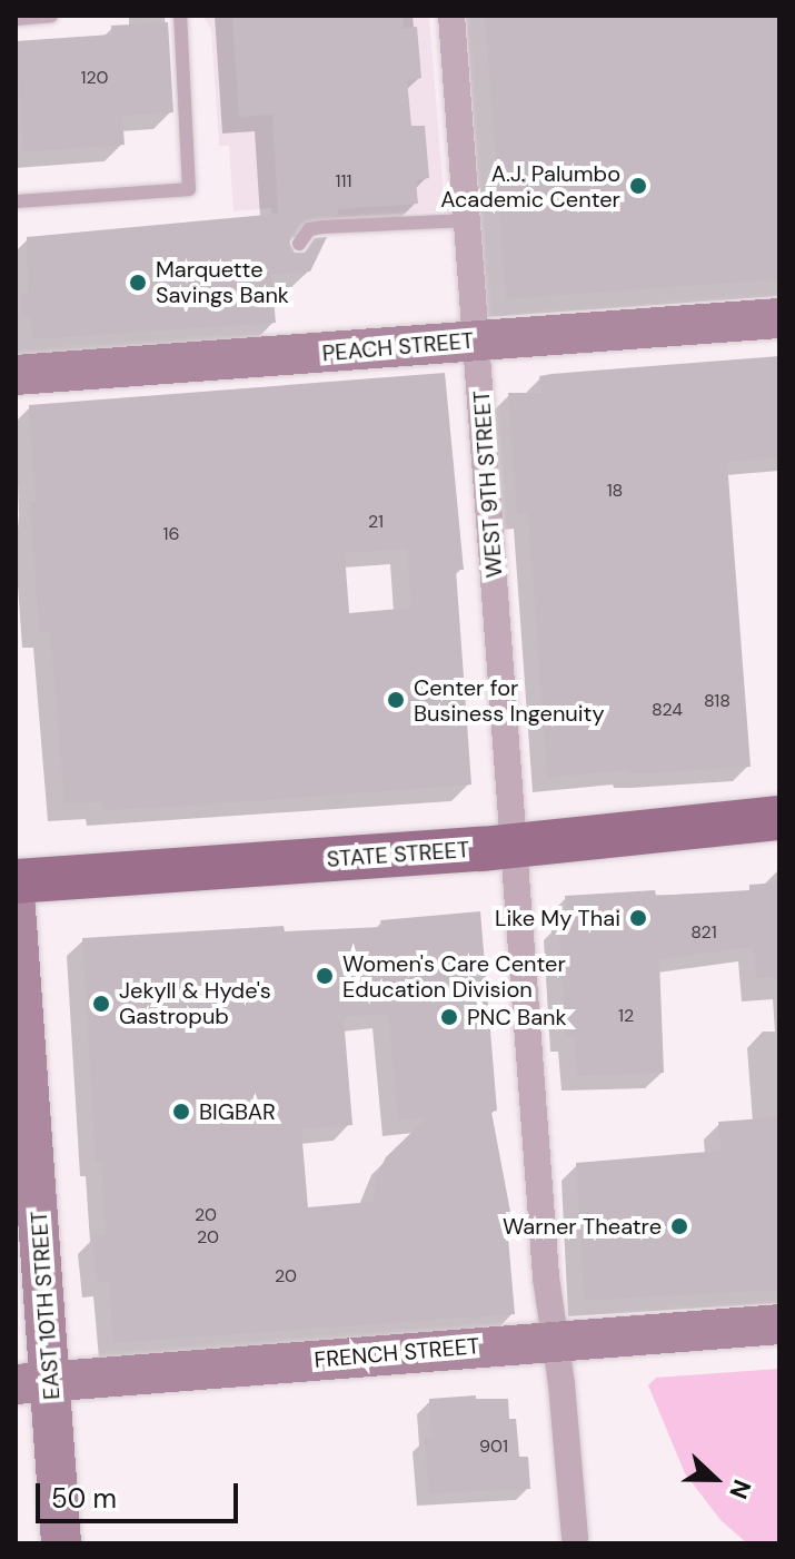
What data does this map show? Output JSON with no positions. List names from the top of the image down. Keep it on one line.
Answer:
{"streets":{"main road":["PEACH STREET","STATE STREET","EAST 10TH STREET","FRENCH STREET"],"street":["WEST 9TH STREET"]},"crossings":[["PEACH STREET","WEST 9TH STREET"],["WEST 9TH STREET","STATE STREET"],["WEST 9TH STREET","FRENCH STREET"],["EAST 10TH STREET","FRENCH STREET"]],"places":["A.J. Palumbo Academic Center","Marquette Savings Bank","Center for Business Ingenuity","Like My Thai","Women's Care Center Education Division","Jekyll & Hyde's Gastropub","PNC Bank","BIGBAR","Warner Theatre"],"house_numbers":["120","111","18","21","16","818","824","821","12","20","20","20","901"],"scale_bar":"50 m","north":"right"}
